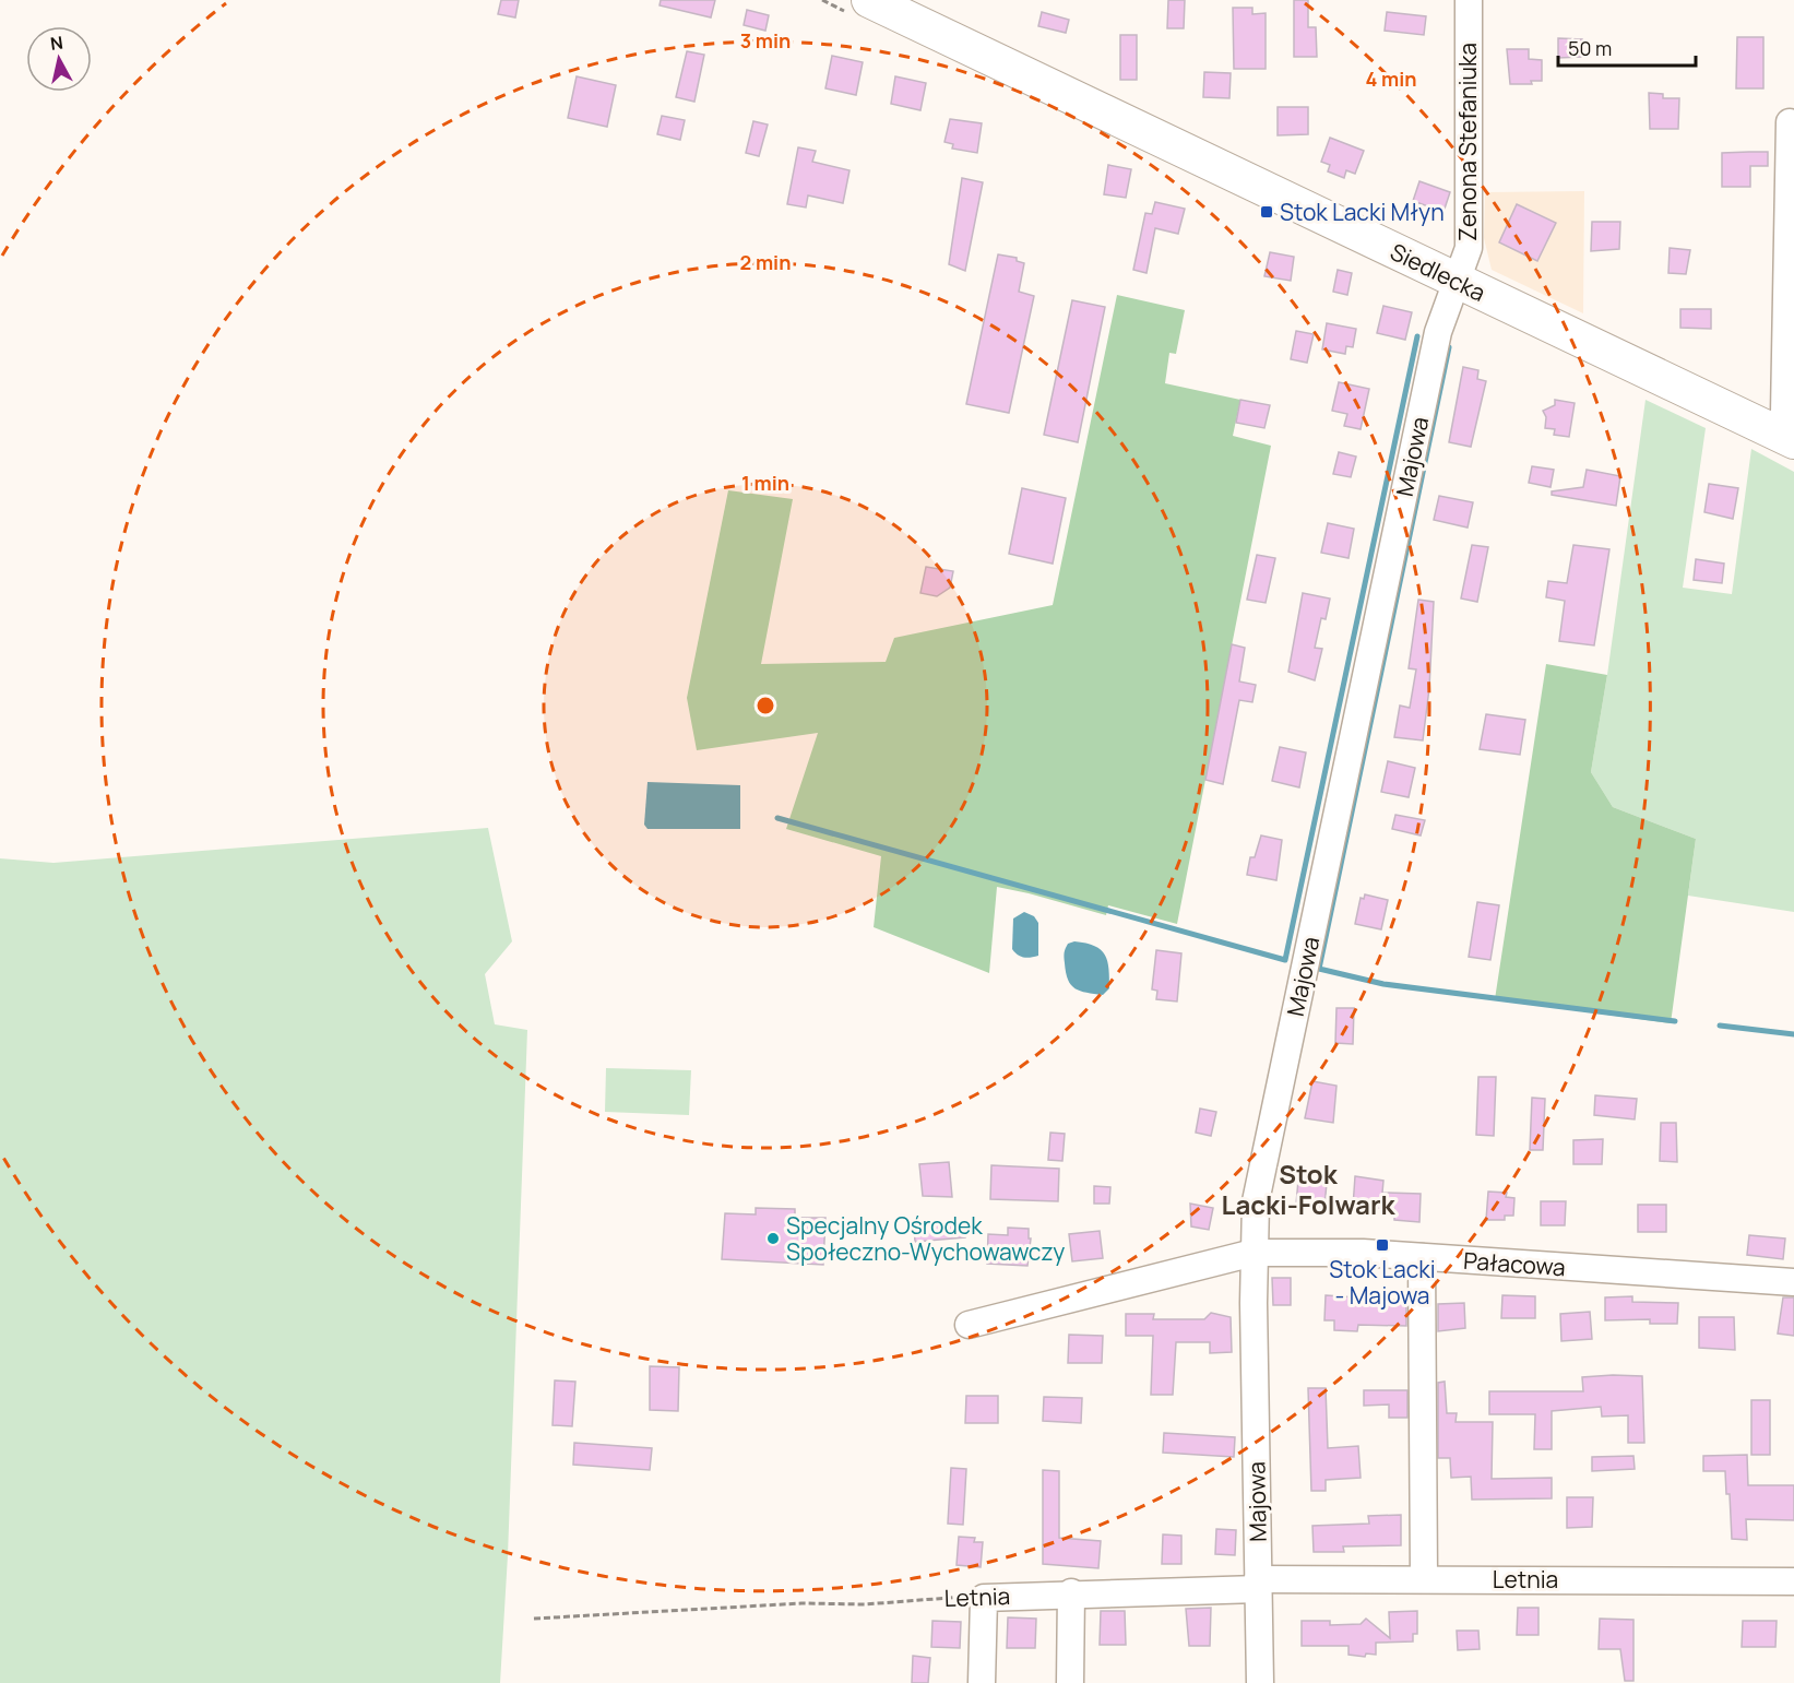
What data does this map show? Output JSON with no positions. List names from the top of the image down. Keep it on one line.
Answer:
{"streets":{"main road":["Siedlecka"],"street":["Zenona Stefaniuka","Majowa","Pałacowa","Letnia"]},"crossings":[["Zenona Stefaniuka","Siedlecka"],["Zenona Stefaniuka","Majowa"],["Siedlecka","Majowa"],["Majowa","Pałacowa"],["Majowa","Letnia"]],"districts":["Stok Lacki-Folwark"],"places":{"transit":["Stok Lacki Młyn","Stok Lacki - Majowa"],"other":["Specjalny Ośrodek Społeczno-Wychowawczy"]},"scale_bar":"50 m","north":"top","rings":["3 min","4 min","2 min","1 min"]}
